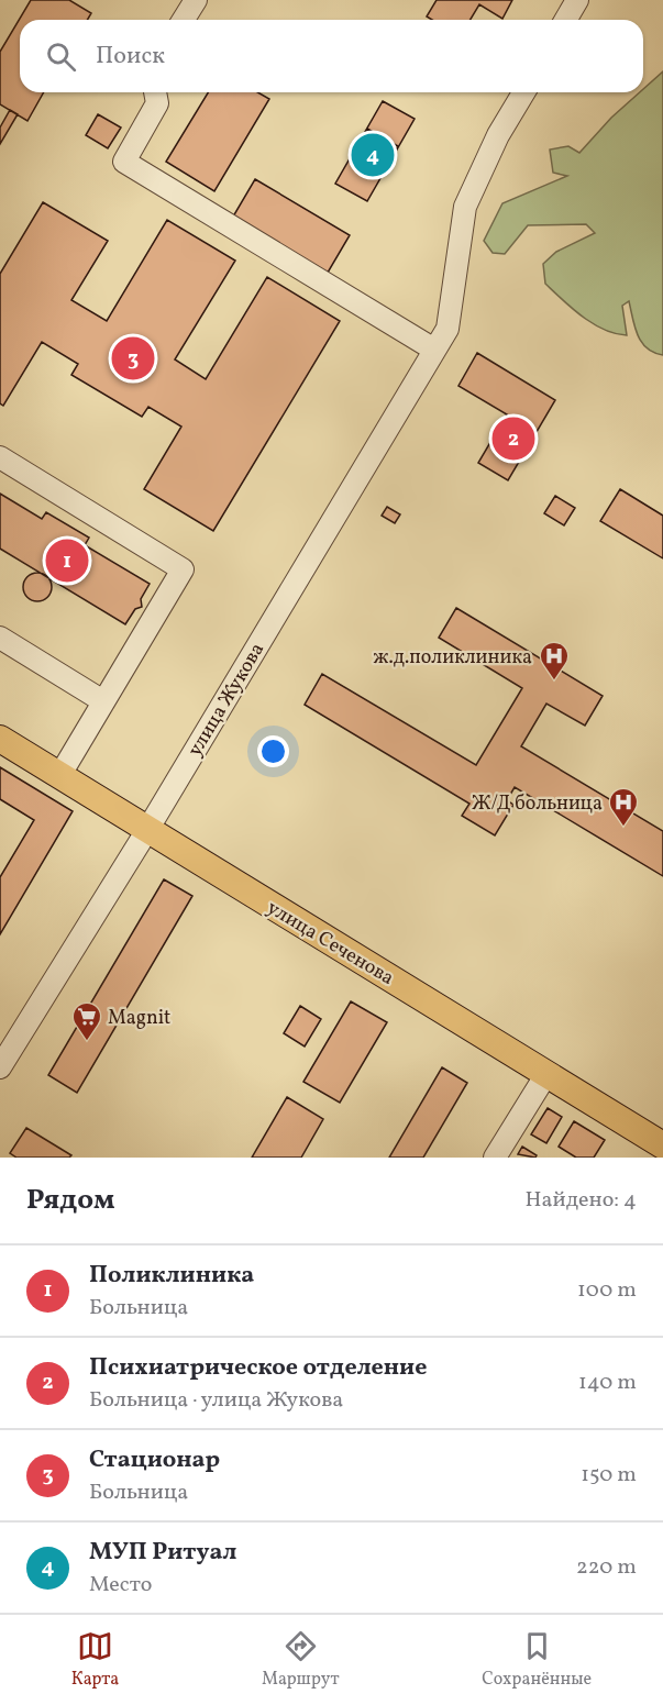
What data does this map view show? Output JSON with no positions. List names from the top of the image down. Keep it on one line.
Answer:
{"streets":{"main road":["улица Сеченова"],"street":["улица Жукова"]},"crossings":[["улица Жукова","улица Сеченова"]],"places":{"hospital":["ж.д.поликлиника","Ж/Д больница"],"supermarket":["Magnit"]},"page":{"search":"Поиск","pins":["4","3","2","1"],"heading":["Рядом","Найдено: 4"],"list":[{"mark":"1","name":"Поликлиника","note":"Больница","value":"100 m"},{"mark":"2","name":"Психиатрическое отделение","note":"Больница · улица Жукова","value":"140 m"},{"mark":"3","name":"Стационар","note":"Больница","value":"150 m"},{"mark":"4","name":"МУП Ритуал","note":"Место","value":"220 m"}],"nav":["Карта","Маршрут","Сохранённые"]}}
